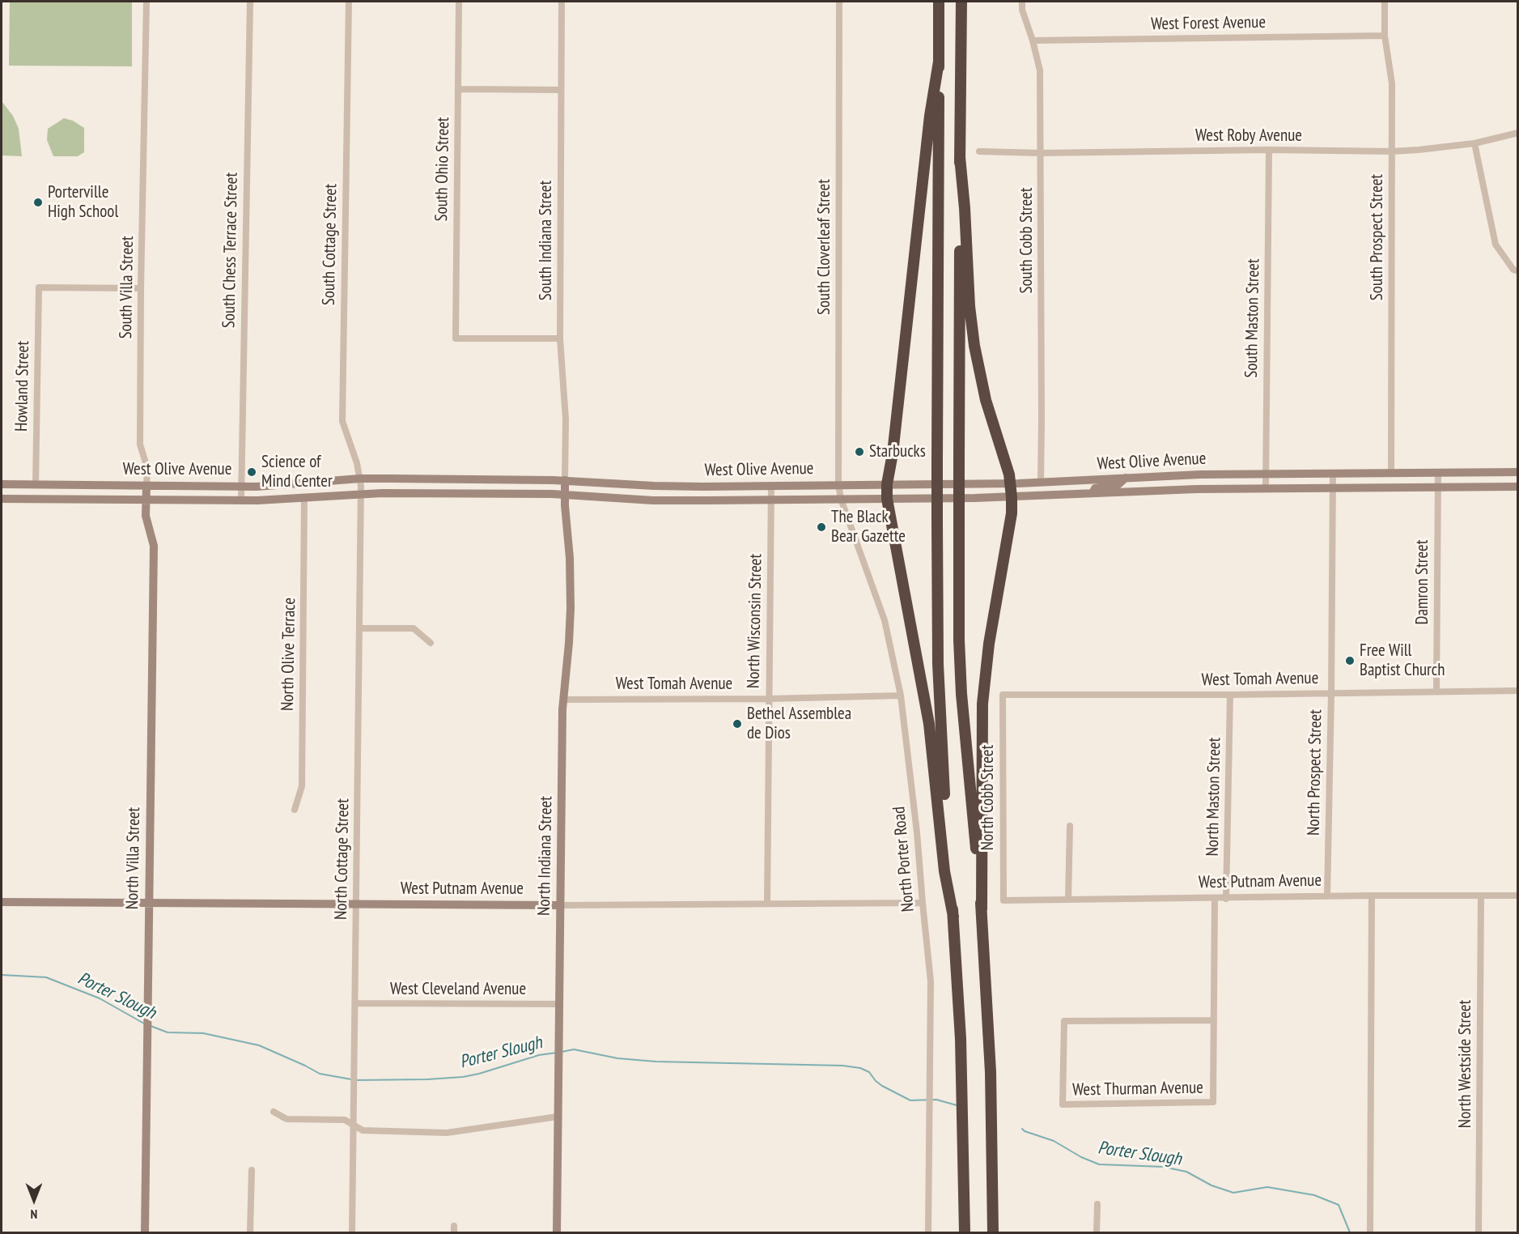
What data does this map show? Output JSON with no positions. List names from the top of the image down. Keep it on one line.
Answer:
{"streets":{"main road":["West Olive Avenue","North Indiana Street","North Villa Street","West Putnam Avenue"],"street":["West Forest Avenue","West Roby Avenue","South Ohio Street","South Prospect Street","South Indiana Street","South Cobb Street","South Cottage Street","South Cloverleaf Street","South Chess Terrace Street","South Villa Street","South Maston Street","Howland Street","Damron Street","North Wisconsin Street","North Olive Terrace","West Tomah Avenue","North Prospect Street","North Maston Street","North Cobb Street","North Cottage Street","North Porter Road","West Cleveland Avenue","North Westside Street","West Thurman Avenue"]},"crossings":[["West Forest Avenue","South Prospect Street"],["West Forest Avenue","South Cobb Street"],["West Roby Avenue","South Prospect Street"],["West Roby Avenue","South Cobb Street"],["West Roby Avenue","South Maston Street"],["South Ohio Street","South Indiana Street"],["South Prospect Street","West Olive Avenue"],["South Indiana Street","West Olive Avenue"],["South Indiana Street","North Indiana Street"],["South Cobb Street","West Olive Avenue"],["South Cottage Street","West Olive Avenue"],["South Cottage Street","North Cottage Street"],["South Cloverleaf Street","West Olive Avenue"],["South Cloverleaf Street","North Porter Road"],["South Chess Terrace Street","West Olive Avenue"],["South Villa Street","Howland Street"],["South Villa Street","West Olive Avenue"],["South Villa Street","North Villa Street"],["South Maston Street","West Olive Avenue"],["Howland Street","West Olive Avenue"],["West Olive Avenue","Damron Street"],["West Olive Avenue","North Wisconsin Street"],["West Olive Avenue","North Olive Terrace"],["West Olive Avenue","North Prospect Street"],["West Olive Avenue","North Indiana Street"],["West Olive Avenue","North Villa Street"],["West Olive Avenue","North Cottage Street"],["West Olive Avenue","North Porter Road"],["Damron Street","West Tomah Avenue"],["North Wisconsin Street","West Tomah Avenue"],["North Wisconsin Street","West Putnam Avenue"],["West Tomah Avenue","North Prospect Street"],["West Tomah Avenue","North Maston Street"],["West Tomah Avenue","North Cobb Street"],["West Tomah Avenue","North Indiana Street"],["West Tomah Avenue","North Porter Road"],["North Prospect Street","West Putnam Avenue"],["North Maston Street","West Putnam Avenue"],["North Cobb Street","West Putnam Avenue"],["North Indiana Street","West Putnam Avenue"],["North Indiana Street","West Cleveland Avenue"],["North Villa Street","West Putnam Avenue"],["North Cottage Street","West Putnam Avenue"],["North Cottage Street","West Cleveland Avenue"],["North Porter Road","West Putnam Avenue"],["West Putnam Avenue","North Westside Street"]],"water":["Porter Slough"],"places":["Porterville High School","Starbucks","Science of Mind Center","The Black Bear Gazette","Free Will Baptist Church","Bethel Assemblea de Dios"],"north":"bottom"}
